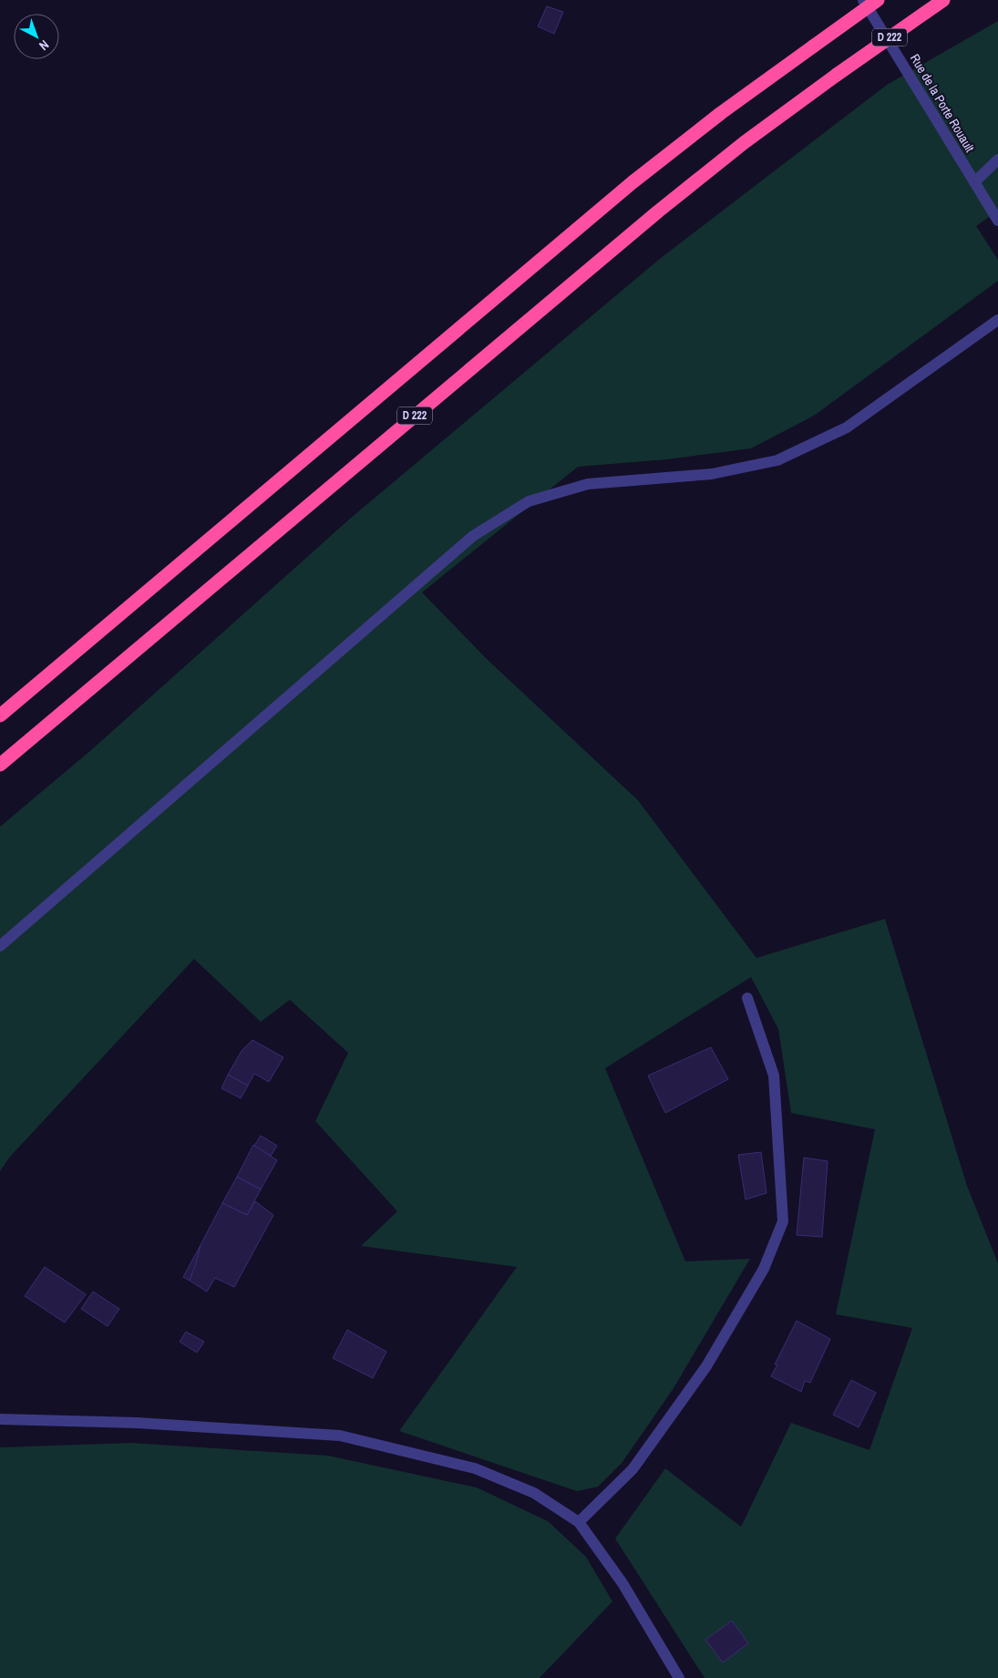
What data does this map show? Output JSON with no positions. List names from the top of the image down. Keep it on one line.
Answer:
{"streets":{"highway":["D 222"],"street":["Rue de la Porte Rouault"]},"north":"bottom right"}
